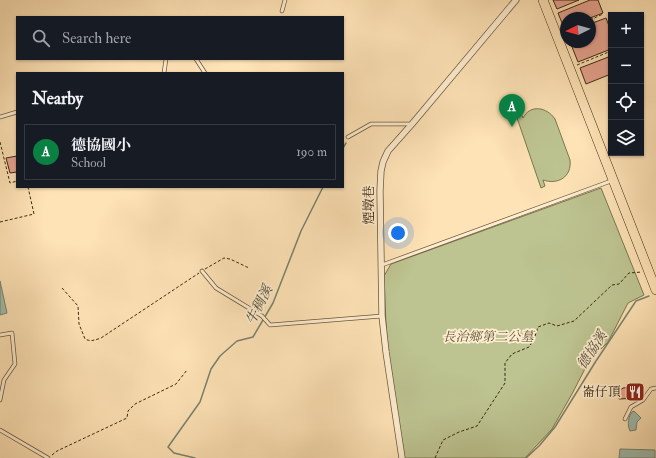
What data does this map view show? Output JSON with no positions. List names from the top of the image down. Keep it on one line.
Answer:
{"streets":{"street":["煙墩巷"]},"water":["牛稠溪","德協溪"],"parks":["長治鄉第二公墓"],"places":{"restaurant":["崙仔頂"]},"north":"left","page":{"map_buttons":["+","−"],"search":"Search here","heading":"Nearby","pins":"A","list":[{"mark":"A","name":"德協國小","note":"School","value":"190 m"}]}}
